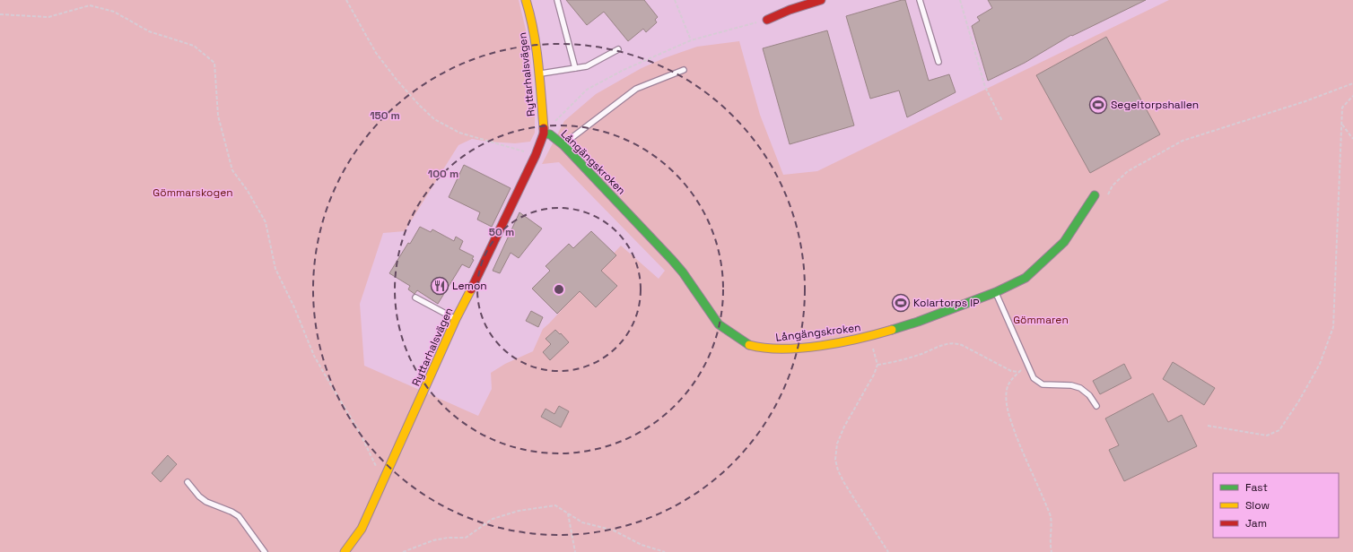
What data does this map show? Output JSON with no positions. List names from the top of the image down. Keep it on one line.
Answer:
{"streets":{"street":["Ryttarhalsvägen","Långängskroken"]},"crossings":[["Ryttarhalsvägen","Långängskroken"]],"parks":["Gömmarskogen","Gömmaren"],"places":{"sports":["Segeltorpshallen","Kolartorps IP"],"restaurant":["Lemon"]},"legend":["Fast","Slow","Jam"],"rings":["150 m","100 m","50 m"]}
